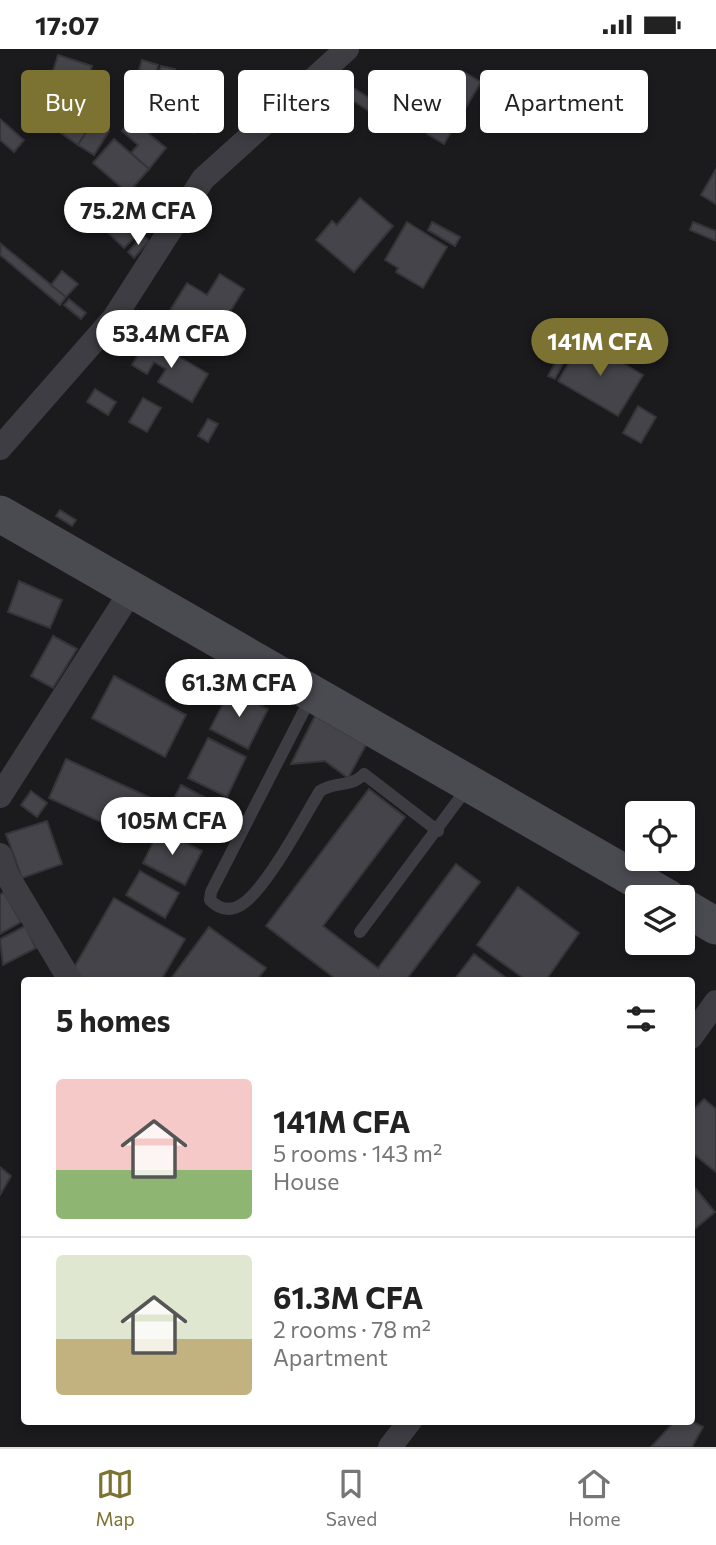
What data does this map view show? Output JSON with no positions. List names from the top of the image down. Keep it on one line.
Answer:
{"page":{"status":"17:07","chip":["Buy","Rent","Filters","New","Apartment"],"price":["75.2M CFA","53.4M CFA","141M CFA","61.3M CFA","105M CFA"],"heading":"5 homes","list":[{"name":"141M CFA","note":"5 rooms · 143 m² · House"},{"name":"61.3M CFA","note":"2 rooms · 78 m² · Apartment"}],"tabs":["Map","Saved","Home"]}}
